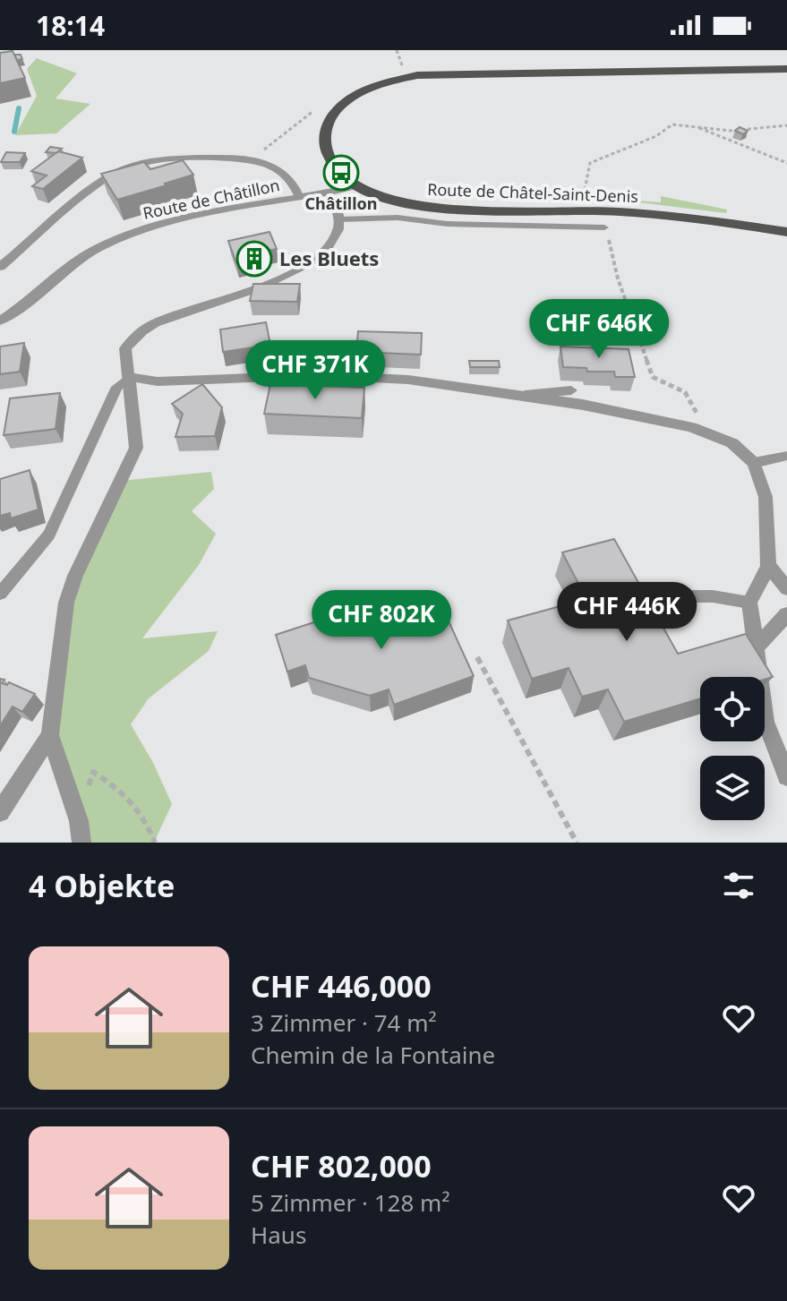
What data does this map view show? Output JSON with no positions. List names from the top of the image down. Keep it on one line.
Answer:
{"streets":{"main road":["Route de Châtel-Saint-Denis"],"street":["Route de Châtillon"]},"crossings":[["Route de Châtel-Saint-Denis","Route de Châtillon"]],"places":{"bus stop":["Châtillon"],"building":["Les Bluets"]},"page":{"status":"18:14","price":["CHF 646K","CHF 371K","CHF 446K","CHF 802K"],"heading":"4 Objekte","list":[{"name":"CHF 446,000","note":"3 Zimmer · 74 m² · Chemin de la Fontaine"},{"name":"CHF 802,000","note":"5 Zimmer · 128 m² · Haus"}]}}
